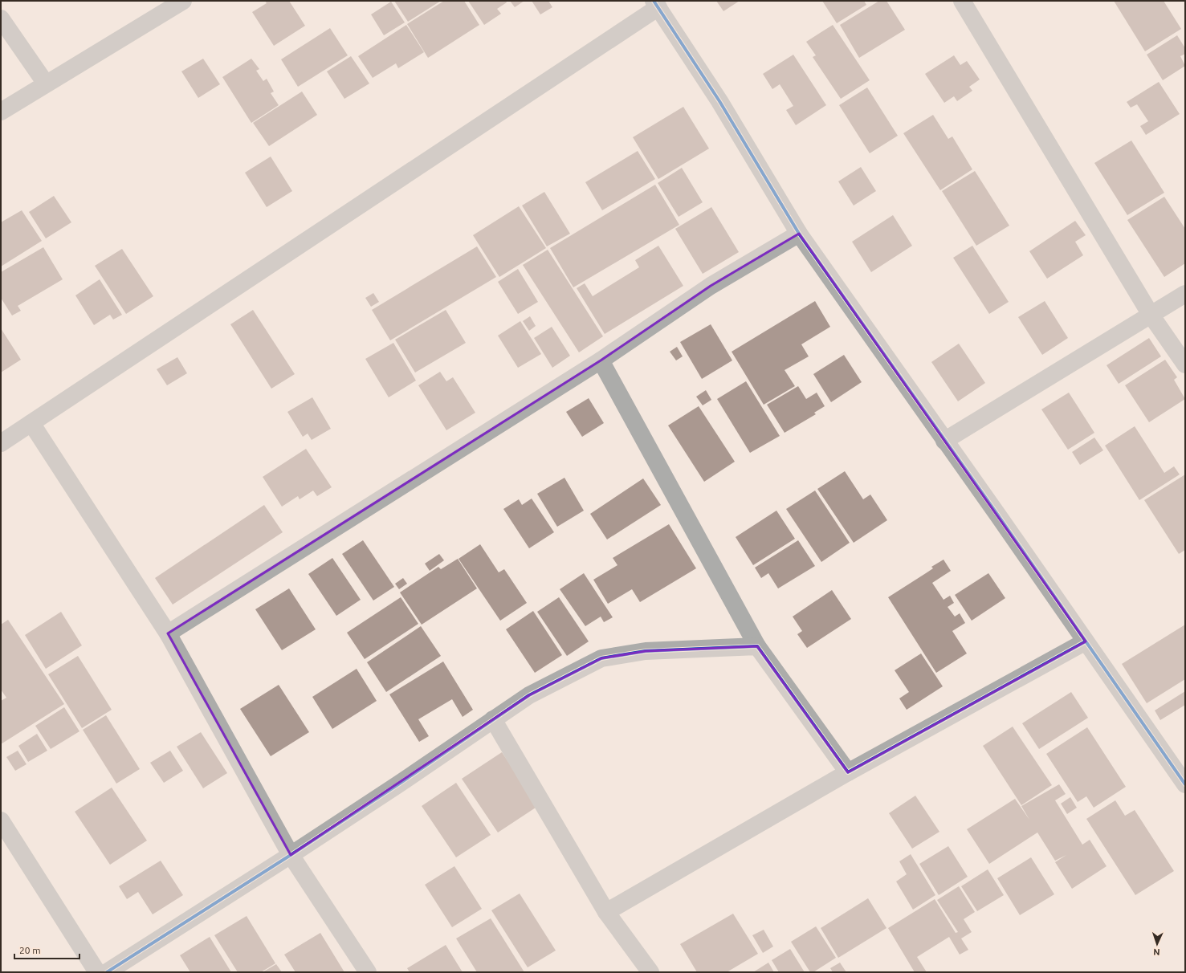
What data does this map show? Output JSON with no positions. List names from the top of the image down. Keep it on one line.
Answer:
{"scale_bar":"20 m","north":"bottom"}
